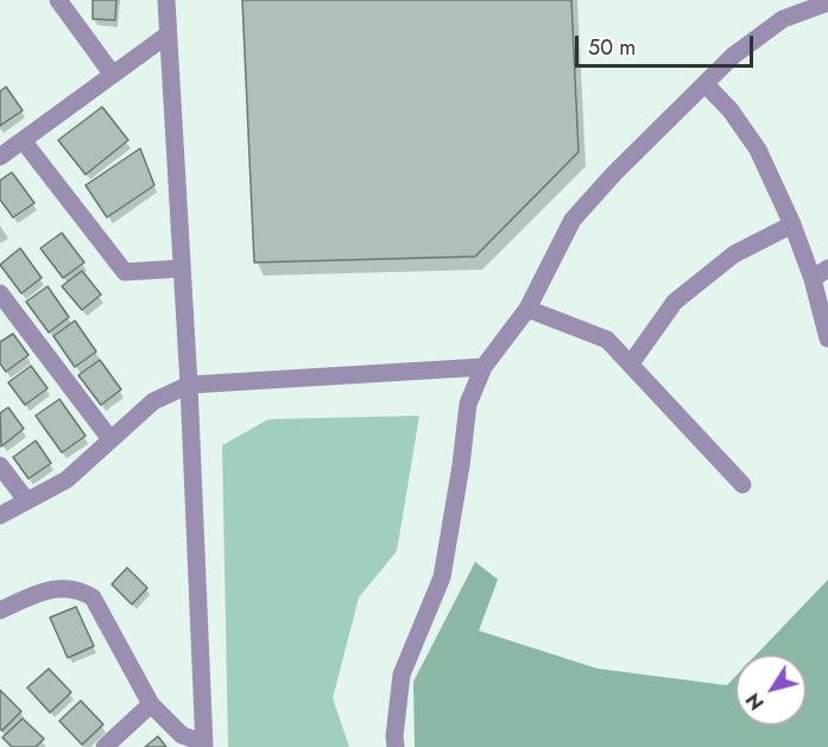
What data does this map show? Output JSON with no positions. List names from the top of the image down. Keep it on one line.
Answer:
{"scale_bar":"50 m","north":"bottom left"}
